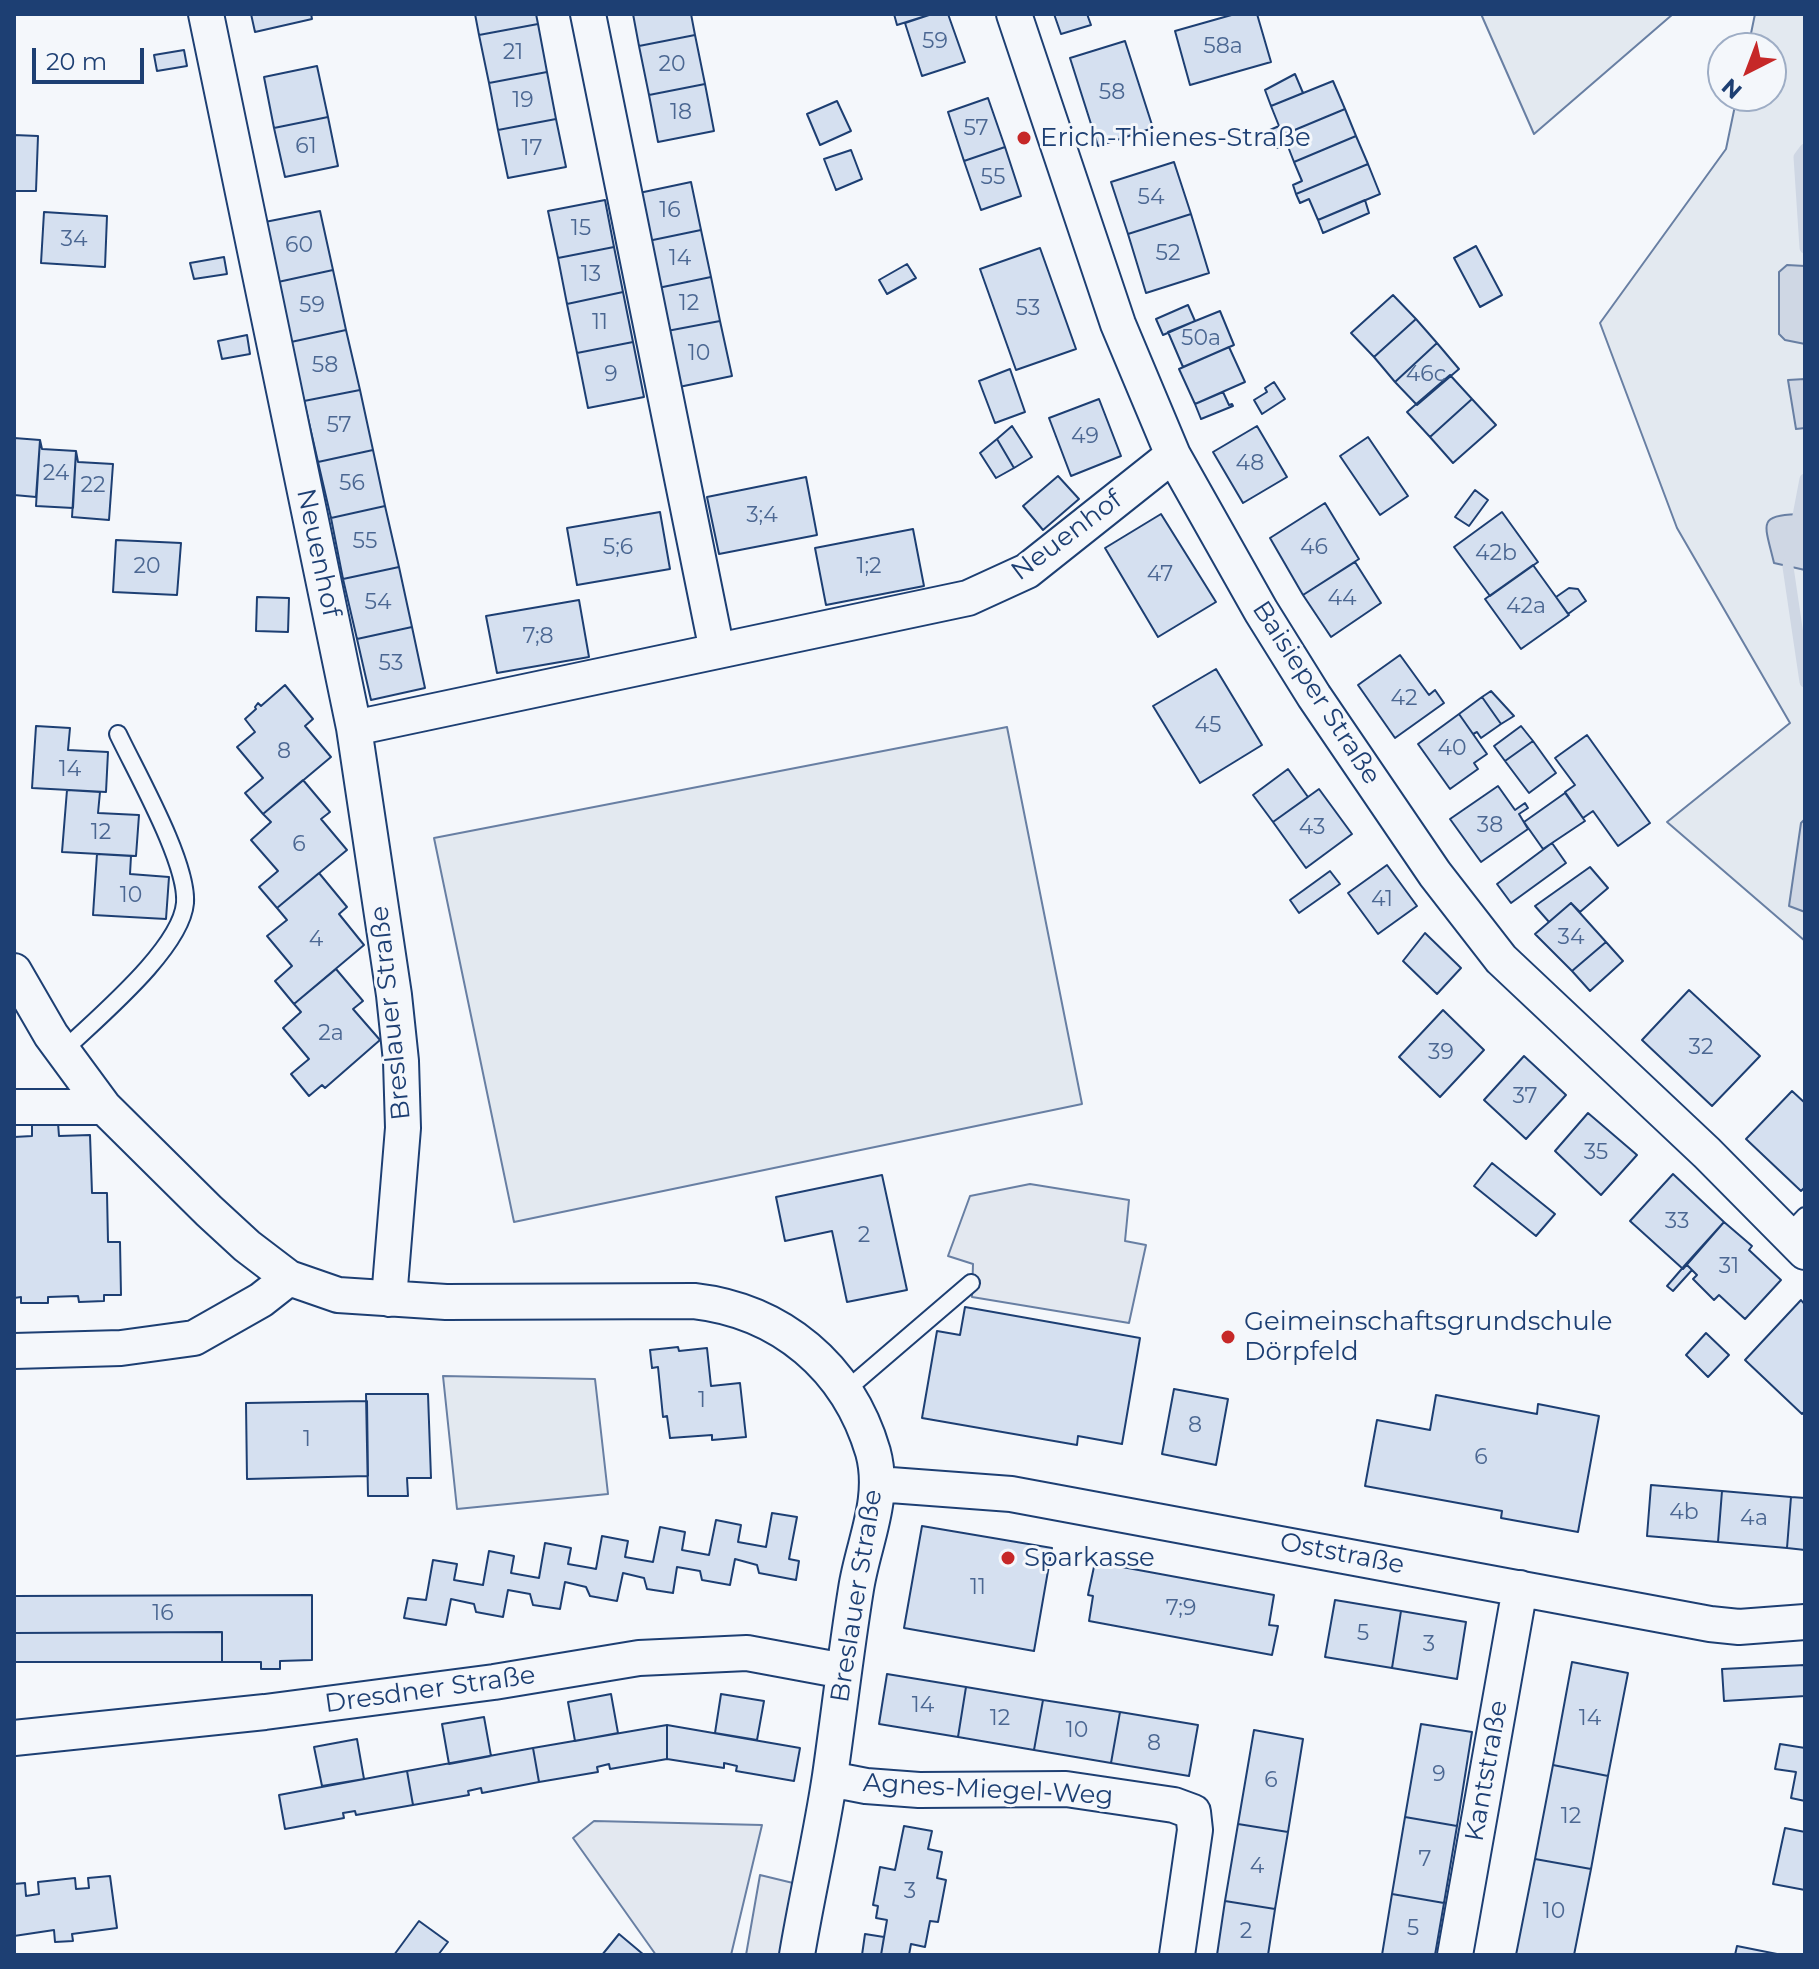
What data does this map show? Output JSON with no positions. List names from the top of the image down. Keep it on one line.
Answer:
{"streets":{"street":["Neuenhof","Baisieper Straße","Breslauer Straße","Oststraße","Dresdner Straße","Kantstraße","Agnes-Miegel-Weg"]},"crossings":[["Neuenhof","Baisieper Straße"],["Neuenhof","Breslauer Straße"],["Breslauer Straße","Oststraße"],["Breslauer Straße","Dresdner Straße"],["Breslauer Straße","Agnes-Miegel-Weg"],["Oststraße","Kantstraße"]],"places":["Erich-Thienes-Straße","Geimeinschaftsgrundschule Dörpfeld","Sparkasse"],"house_numbers":["59","58a","21","20","58","19","18","57","61","17","55","54","16","15","34","60","52","14","13","12","59","53","11","50a","10","58","9","46c","57","49","48","24","56","22","3;4","55","5;6","46","42b","20","1;2","47","44","54","42a","7;8","53","42","45","40","8","14","38","43","12","6","10","41","34","4","2a","32","39","37","35","33","2","31","1","8","1","6","4b","4a","11","7;9","16","5","3","14","12","14","10","8","9","6","12","7","4","3","10","5","2"],"scale_bar":"20 m","north":"bottom left"}
